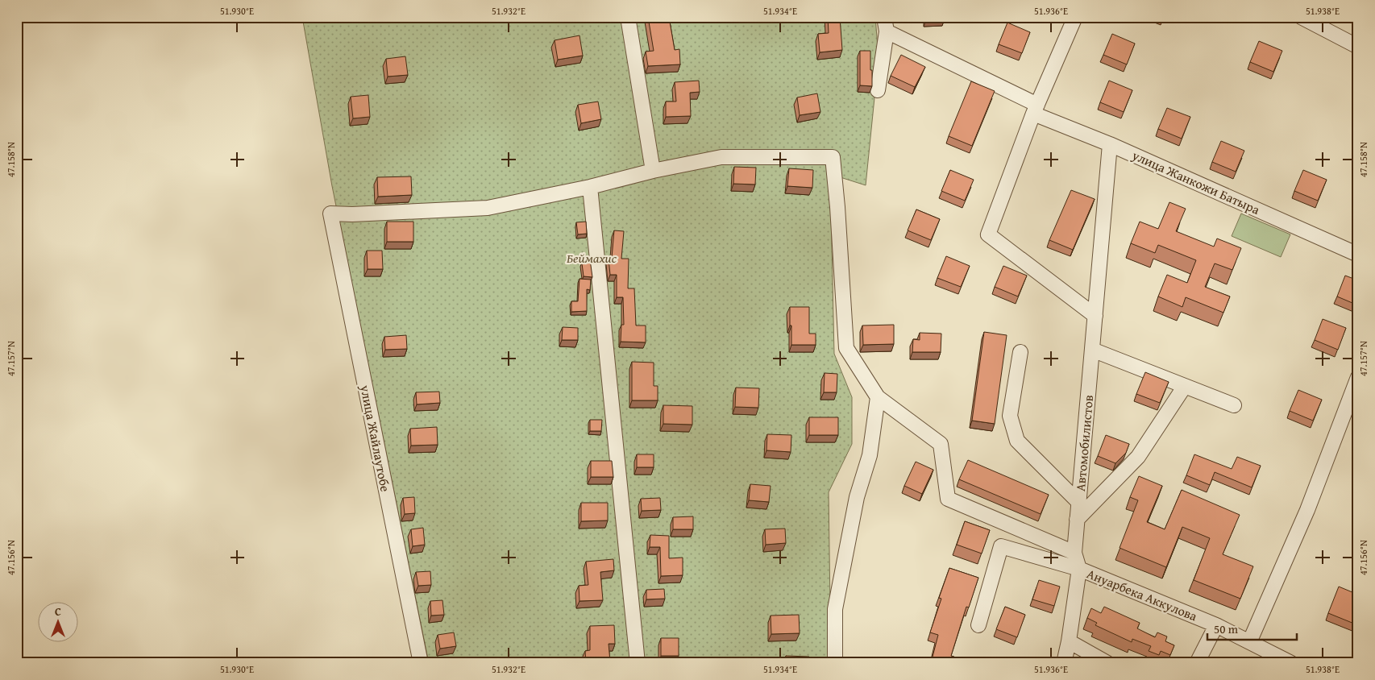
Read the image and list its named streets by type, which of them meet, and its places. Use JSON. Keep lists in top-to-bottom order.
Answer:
{
  "streets": {
    "street": [
      "улица Жанкожи Батыра",
      "улица Жайлаутобе",
      "Автомобилистов",
      "Ануарбека Аккулова"
    ]
  },
  "crossings": [
    ["улица Жанкожи Батыра", "Автомобилистов"],
    ["Автомобилистов", "Ануарбека Аккулова"]
  ],
  "parks": ["Беймахис"],
  "scale_bar": "50 m",
  "north": "top",
  "coordinates": [
    "51.930°E",
    "51.932°E",
    "51.934°E",
    "51.936°E",
    "51.938°E",
    "47.158°N",
    "47.157°N",
    "47.156°N"
  ]
}
